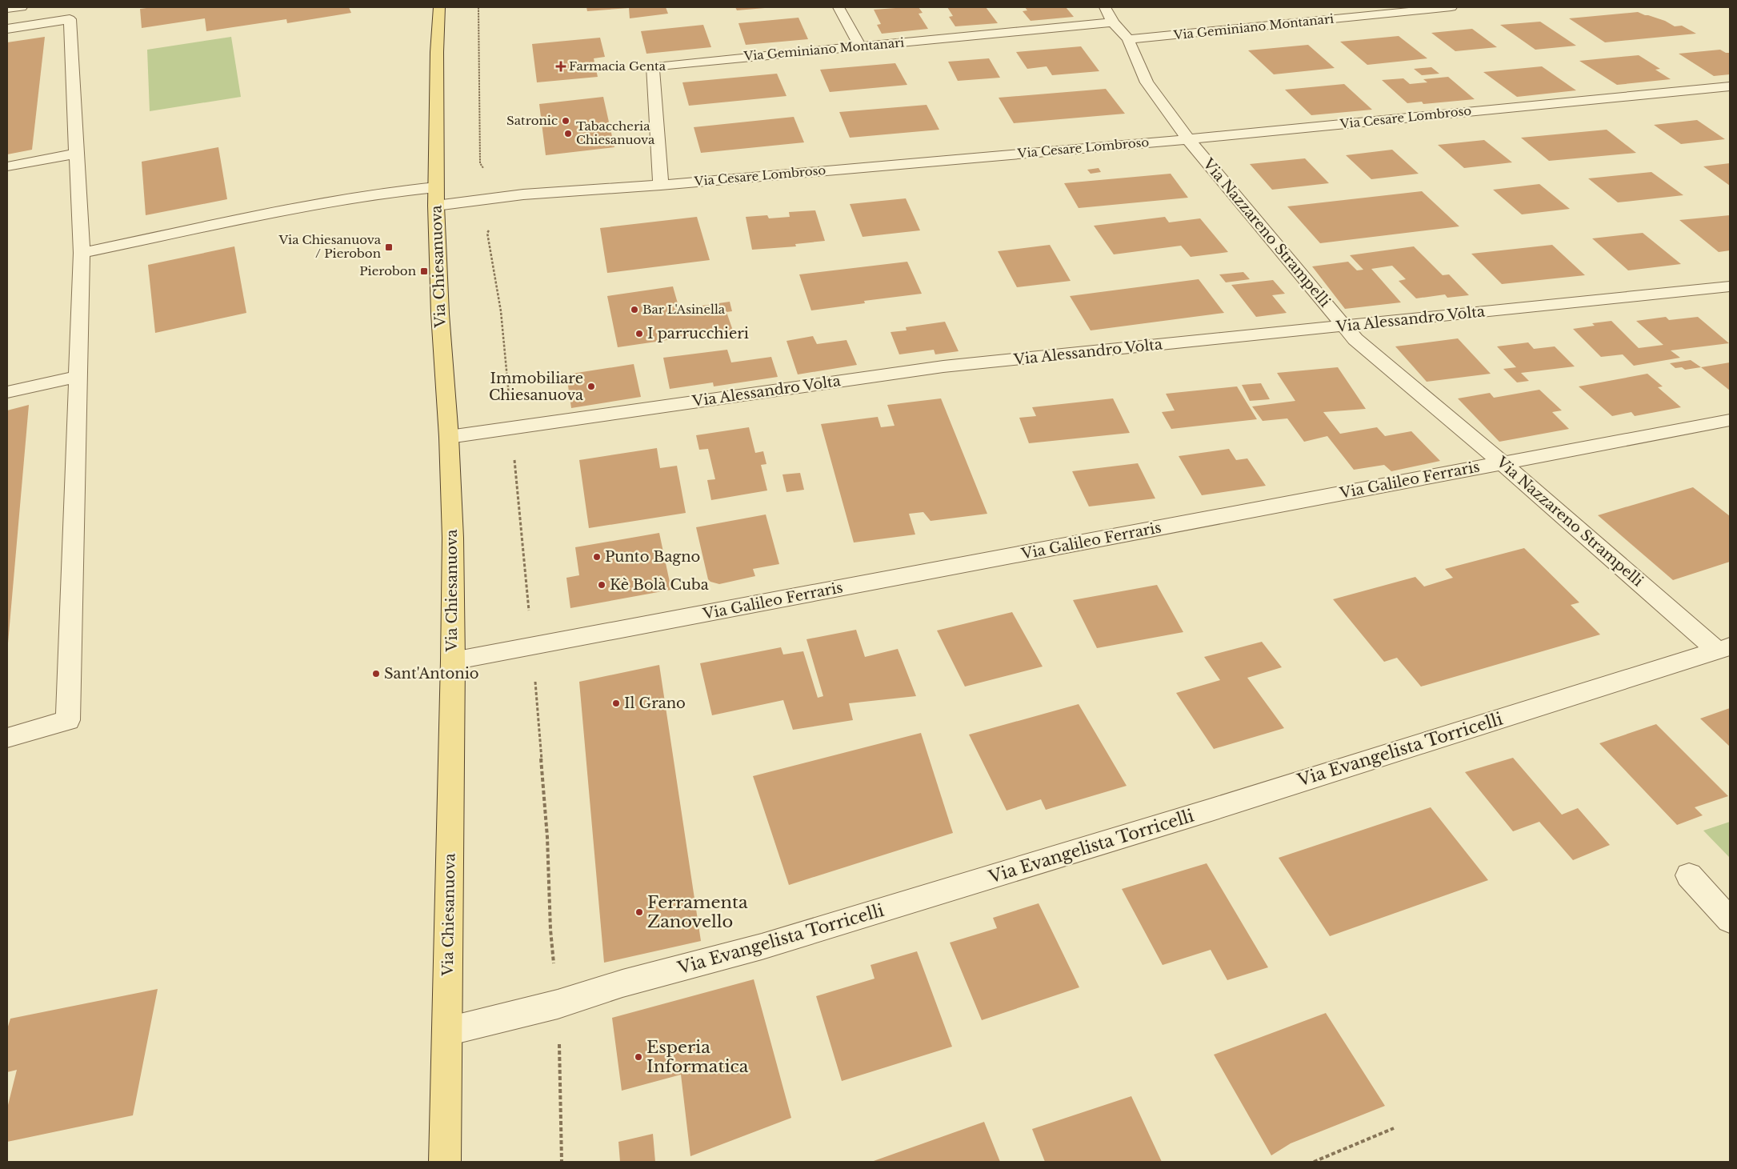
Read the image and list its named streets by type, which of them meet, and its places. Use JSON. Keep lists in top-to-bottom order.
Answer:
{
  "streets": {
    "main road": ["Via Chiesanuova"],
    "street": [
      "Via Geminiano Montanari",
      "Via Cesare Lombroso",
      "Via Nazzareno Strampelli",
      "Via Alessandro Volta",
      "Via Galileo Ferraris",
      "Via Evangelista Torricelli"
    ]
  },
  "crossings": [
    ["Via Geminiano Montanari", "Via Cesare Lombroso"],
    ["Via Geminiano Montanari", "Via Nazzareno Strampelli"],
    ["Via Cesare Lombroso", "Via Nazzareno Strampelli"],
    ["Via Cesare Lombroso", "Via Chiesanuova"],
    ["Via Nazzareno Strampelli", "Via Alessandro Volta"],
    ["Via Nazzareno Strampelli", "Via Galileo Ferraris"],
    ["Via Nazzareno Strampelli", "Via Evangelista Torricelli"],
    ["Via Chiesanuova", "Via Alessandro Volta"],
    ["Via Chiesanuova", "Via Galileo Ferraris"],
    ["Via Chiesanuova", "Via Evangelista Torricelli"]
  ],
  "places": {
    "health": ["Farmacia Genta"],
    "other": [
      "Satronic",
      "Tabaccheria Chiesanuova",
      "Bar L'Asinella",
      "I parrucchieri",
      "Immobiliare Chiesanuova",
      "Punto Bagno",
      "Kè Bolà Cuba",
      "Sant'Antonio",
      "Il Grano",
      "Ferramenta Zanovello",
      "Esperia Informatica"
    ],
    "transit": ["Via Chiesanuova / Pierobon", "Pierobon"]
  }
}
